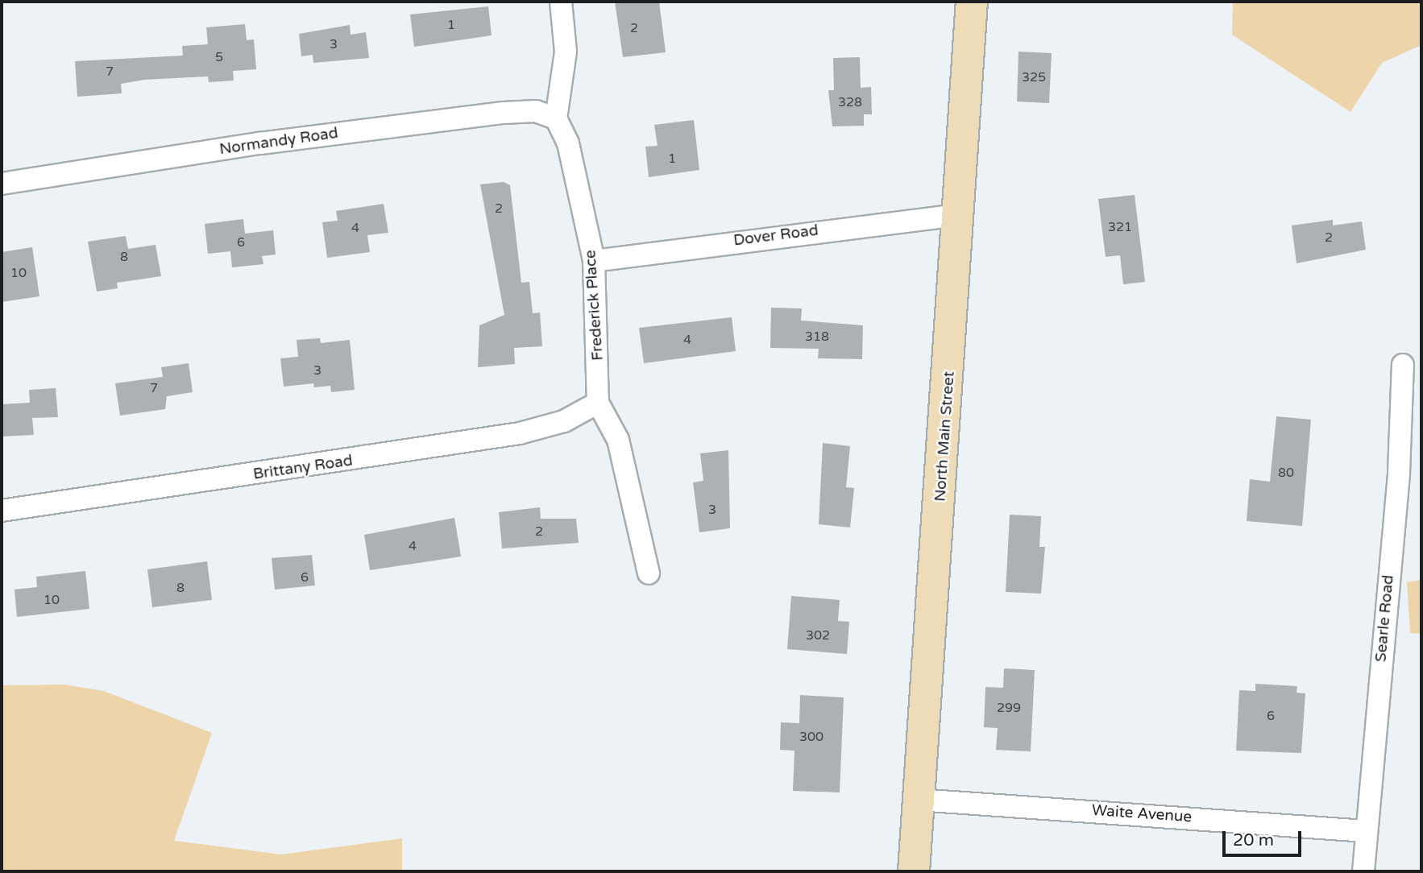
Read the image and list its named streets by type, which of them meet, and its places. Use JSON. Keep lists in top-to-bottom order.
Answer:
{
  "streets": {
    "street": [
      "Normandy Road",
      "Dover Road",
      "Frederick Place",
      "North Main Street",
      "Brittany Road",
      "Searle Road",
      "Waite Avenue"
    ]
  },
  "crossings": [
    ["Normandy Road", "Frederick Place"],
    ["Dover Road", "Frederick Place"],
    ["Dover Road", "North Main Street"],
    ["Frederick Place", "Brittany Road"],
    ["North Main Street", "Waite Avenue"],
    ["Searle Road", "Waite Avenue"]
  ],
  "house_numbers": [
    "1",
    "2",
    "3",
    "5",
    "7",
    "325",
    "328",
    "1",
    "2",
    "321",
    "4",
    "2",
    "6",
    "8",
    "10",
    "318",
    "4",
    "3",
    "7",
    "80",
    "3",
    "2",
    "4",
    "6",
    "8",
    "10",
    "302",
    "299",
    "6",
    "300"
  ],
  "scale_bar": "20 m"
}
